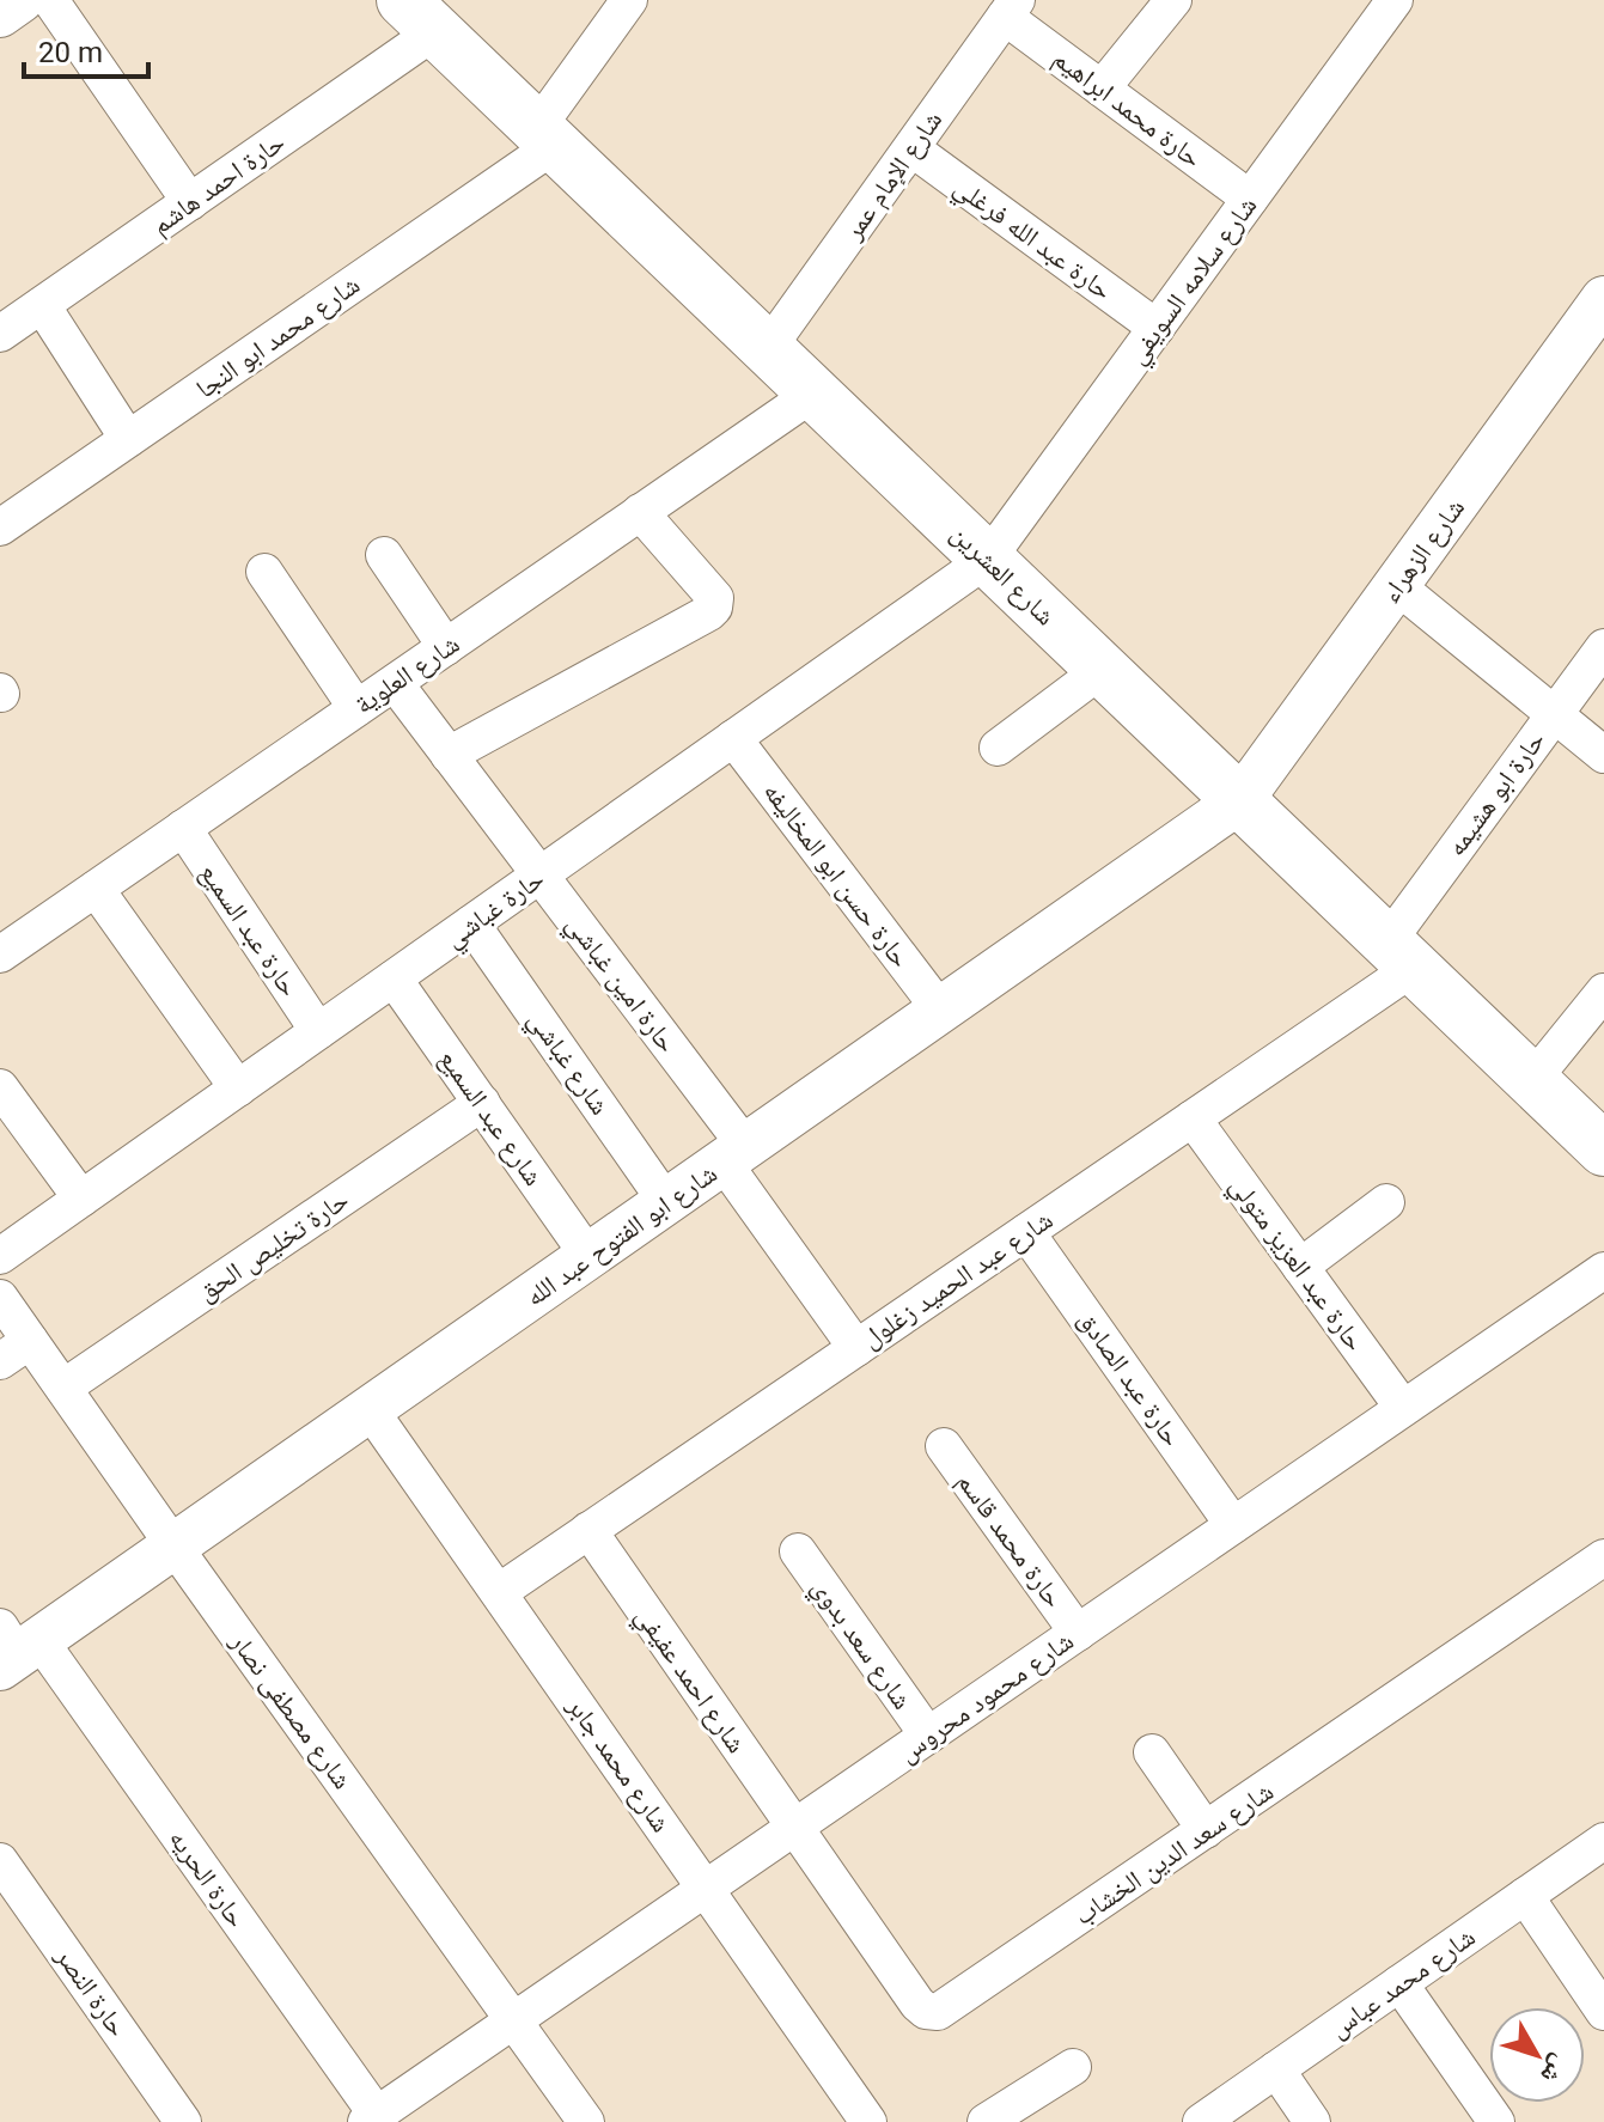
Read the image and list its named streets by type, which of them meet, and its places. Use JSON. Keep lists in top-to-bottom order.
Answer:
{
  "streets": {
    "main road": ["شارع العشرين"],
    "street": [
      "حارة محمد ابراهيم",
      "شارع الإمام عمر",
      "حارة احمد هاشم",
      "حارة عبد الله فرغلي",
      "شارع سلامه السويفي",
      "شارع محمد ابو النجا",
      "شارع الزهراء",
      "شارع العلوية",
      "حارة ابو هشيمه",
      "حارة حسن ابو المخاليفه",
      "حارة غباشي",
      "حارة عبد السميع",
      "حارة امين غباشي",
      "شارع غباشي",
      "شارع عبد السميع",
      "شارع ابو الفتوح عبد الله",
      "حارة تخليص الحق",
      "حارة عبد العزيز متولي",
      "شارع عبد الحميد زغلول",
      "حارة عبد الصادق",
      "حارة محمد قاسم",
      "شارع سعد بدوي",
      "شارع احمد عفيفي",
      "شارع محمود محروس",
      "شارع مصطفى نصار",
      "شارع محمد جابر",
      "شارع سعد الدين الخشاب",
      "حارة الحريه",
      "شارع محمد عباس",
      "حارة النصر"
    ]
  },
  "crossings": [
    ["حارة محمد ابراهيم", "شارع الإمام عمر"],
    ["حارة محمد ابراهيم", "شارع سلامه السويفي"],
    ["شارع الإمام عمر", "حارة عبد الله فرغلي"],
    ["شارع الإمام عمر", "شارع العشرين"],
    ["حارة احمد هاشم", "شارع العشرين"],
    ["حارة عبد الله فرغلي", "شارع سلامه السويفي"],
    ["شارع سلامه السويفي", "شارع العشرين"],
    ["شارع سلامه السويفي", "حارة غباشي"],
    ["شارع محمد ابو النجا", "شارع العشرين"],
    ["شارع الزهراء", "شارع العشرين"],
    ["شارع الزهراء", "شارع ابو الفتوح عبد الله"],
    ["شارع العشرين", "شارع العلوية"],
    ["شارع العشرين", "حارة ابو هشيمه"],
    ["شارع العشرين", "حارة غباشي"],
    ["شارع العشرين", "شارع ابو الفتوح عبد الله"],
    ["شارع العشرين", "شارع عبد الحميد زغلول"],
    ["شارع العلوية", "حارة عبد السميع"],
    ["شارع العلوية", "حارة امين غباشي"],
    ["حارة ابو هشيمه", "شارع عبد الحميد زغلول"],
    ["حارة حسن ابو المخاليفه", "حارة غباشي"],
    ["حارة حسن ابو المخاليفه", "شارع ابو الفتوح عبد الله"],
    ["حارة غباشي", "حارة عبد السميع"],
    ["حارة غباشي", "حارة امين غباشي"],
    ["حارة غباشي", "شارع غباشي"],
    ["حارة غباشي", "شارع عبد السميع"],
    ["حارة امين غباشي", "شارع ابو الفتوح عبد الله"],
    ["حارة امين غباشي", "شارع عبد الحميد زغلول"],
    ["شارع غباشي", "شارع ابو الفتوح عبد الله"],
    ["شارع عبد السميع", "شارع ابو الفتوح عبد الله"],
    ["شارع عبد السميع", "حارة تخليص الحق"],
    ["شارع ابو الفتوح عبد الله", "شارع مصطفى نصار"],
    ["شارع ابو الفتوح عبد الله", "شارع محمد جابر"],
    ["شارع ابو الفتوح عبد الله", "حارة الحريه"],
    ["حارة تخليص الحق", "شارع مصطفى نصار"],
    ["حارة عبد العزيز متولي", "شارع عبد الحميد زغلول"],
    ["حارة عبد العزيز متولي", "شارع محمود محروس"],
    ["شارع عبد الحميد زغلول", "حارة عبد الصادق"],
    ["شارع عبد الحميد زغلول", "شارع احمد عفيفي"],
    ["شارع عبد الحميد زغلول", "شارع محمد جابر"],
    ["حارة عبد الصادق", "شارع محمود محروس"],
    ["حارة محمد قاسم", "شارع محمود محروس"],
    ["شارع سعد بدوي", "شارع محمود محروس"],
    ["شارع احمد عفيفي", "شارع محمود محروس"],
    ["شارع احمد عفيفي", "شارع سعد الدين الخشاب"],
    ["شارع محمود محروس", "شارع مصطفى نصار"],
    ["شارع محمود محروس", "شارع محمد جابر"],
    ["شارع محمود محروس", "شارع سعد الدين الخشاب"],
    ["شارع محمود محروس", "حارة الحريه"]
  ],
  "scale_bar": "20 m",
  "north": "bottom right"
}
